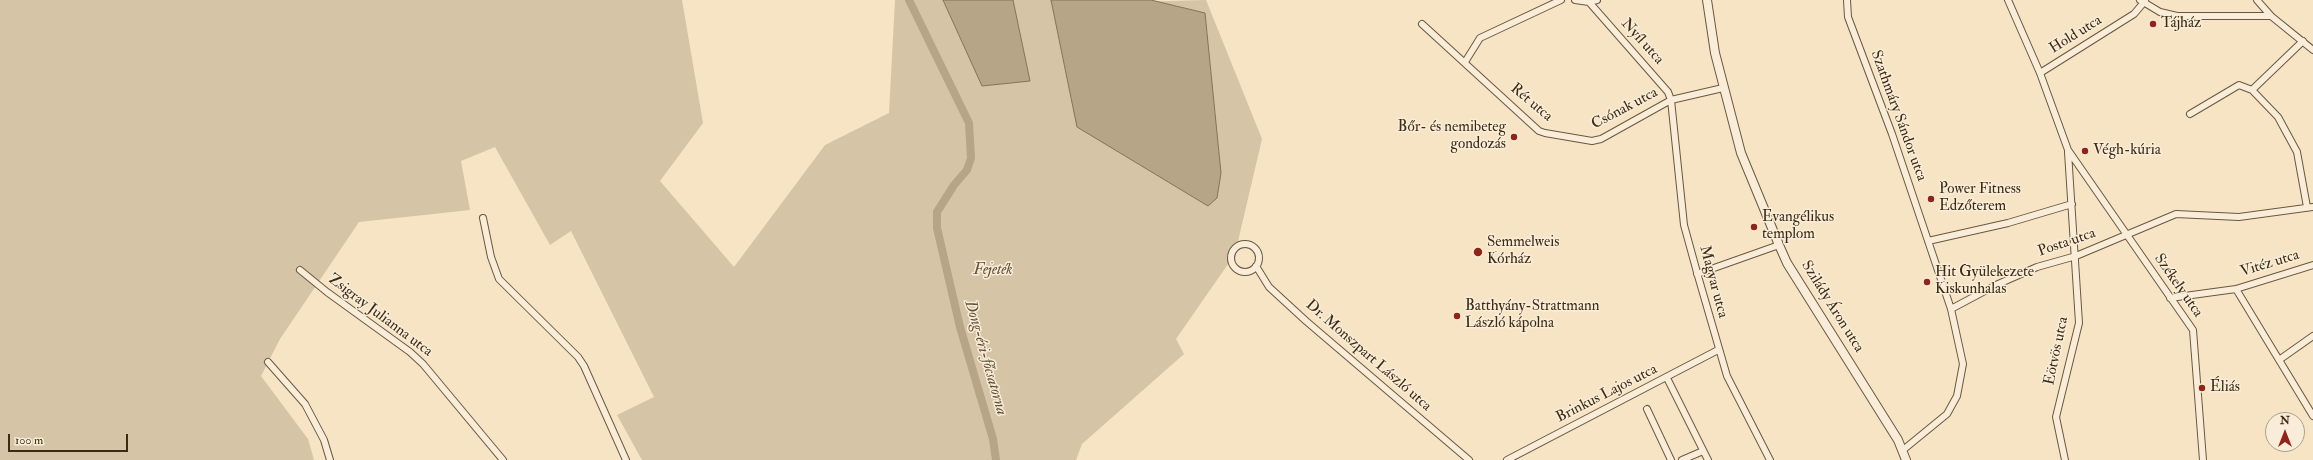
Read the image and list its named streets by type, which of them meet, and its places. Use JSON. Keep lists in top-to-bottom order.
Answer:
{
  "streets": {
    "street": [
      "Hold utca",
      "Nyíl utca",
      "Rét utca",
      "Csónak utca",
      "Szathmáry Sándor utca",
      "Posta utca",
      "Vitéz utca",
      "Magyar utca",
      "Székely utca",
      "Szilády Áron utca",
      "Zsigray Julianna utca",
      "Eötvös utca",
      "Dr. Monszpart László utca",
      "Brinkus Lajos utca"
    ]
  },
  "crossings": [
    ["Nyíl utca", "Csónak utca"],
    ["Nyíl utca", "Magyar utca"],
    ["Rét utca", "Csónak utca"],
    ["Csónak utca", "Magyar utca"],
    ["Csónak utca", "Szilády Áron utca"],
    ["Szathmáry Sándor utca", "Posta utca"],
    ["Posta utca", "Székely utca"],
    ["Posta utca", "Eötvös utca"],
    ["Vitéz utca", "Székely utca"],
    ["Magyar utca", "Brinkus Lajos utca"],
    ["Székely utca", "Eötvös utca"]
  ],
  "water": ["Dong-éri-főcsatorna"],
  "parks": ["Fejeték"],
  "places": [
    "Tájház",
    "Bőr- és nemibeteg gondozás",
    "Végh-kúria",
    "Power Fitness Edzőterem",
    "Evangélikus templom",
    "Semmelweis Kórház",
    "Hit Gyülekezete Kiskunhalas",
    "Batthyány-Strattmann László kápolna",
    "Éliás"
  ],
  "scale_bar": "100 m",
  "north": "top"
}
